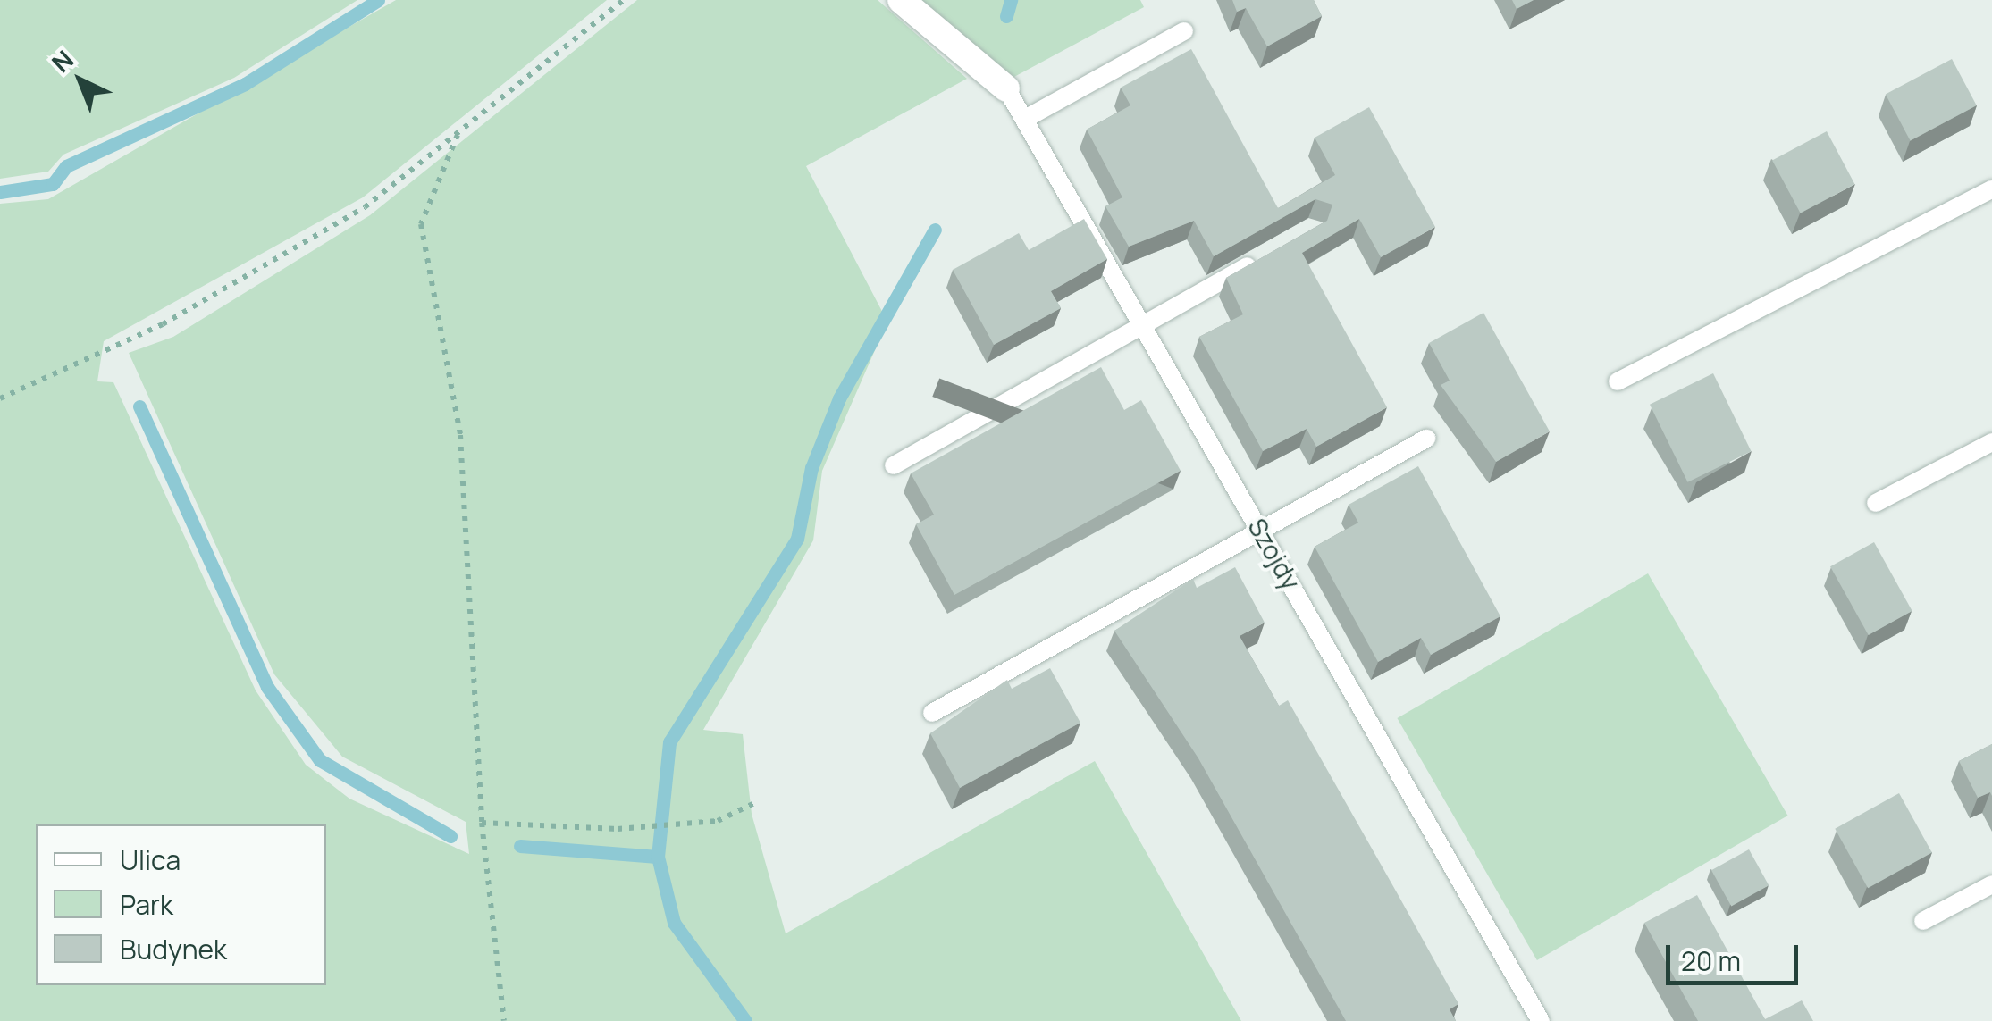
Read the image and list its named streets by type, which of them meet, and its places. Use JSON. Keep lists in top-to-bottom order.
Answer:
{
  "streets": {
    "lane": ["Szojdy"]
  },
  "legend": ["Ulica", "Park", "Budynek"],
  "scale_bar": "20 m",
  "north": "top left"
}
